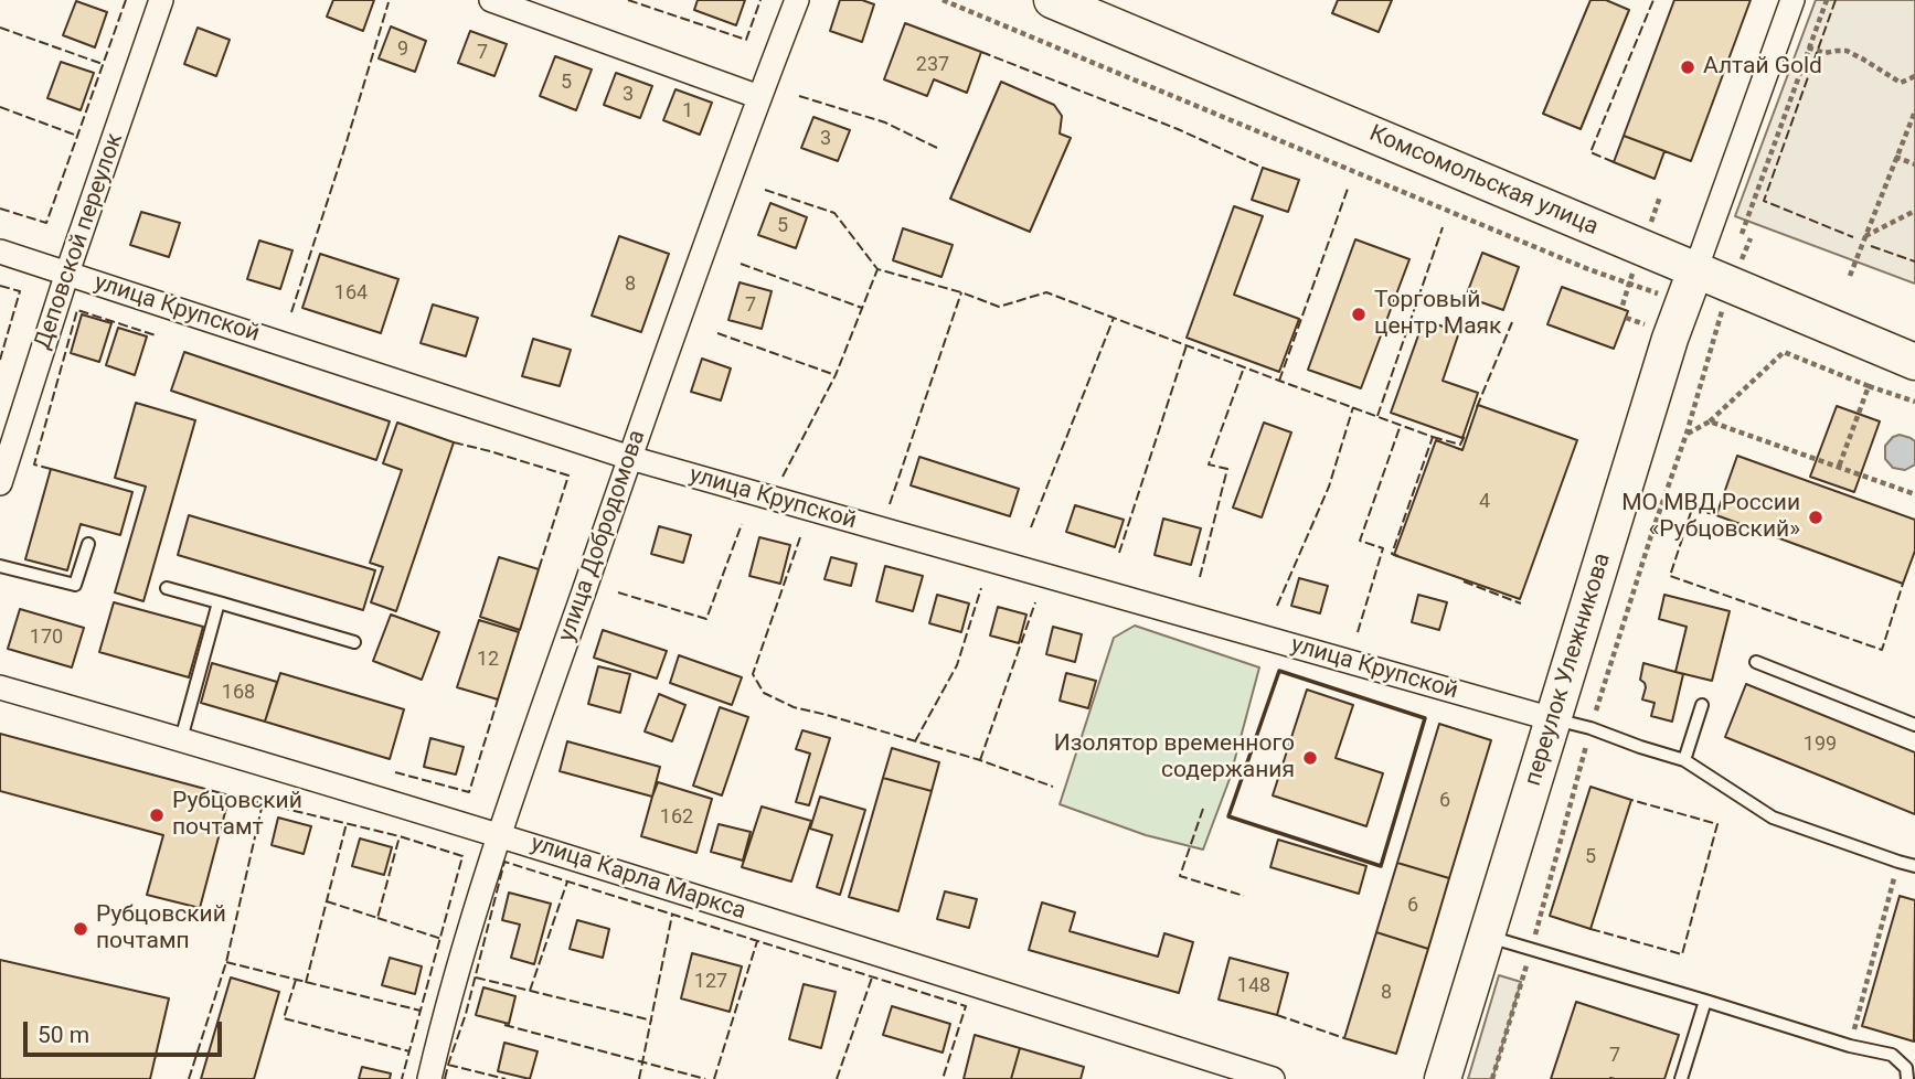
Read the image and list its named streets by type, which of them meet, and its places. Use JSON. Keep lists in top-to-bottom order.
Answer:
{
  "streets": {
    "main road": ["Комсомольская улица", "переулок Улежникова"],
    "street": [
      "Деповской переулок",
      "улица Крупской",
      "улица Добродомова",
      "улица Карла Маркса"
    ]
  },
  "crossings": [
    ["Комсомольская улица", "переулок Улежникова"],
    ["Деповской переулок", "улица Крупской"],
    ["улица Крупской", "улица Добродомова"],
    ["улица Крупской", "переулок Улежникова"],
    ["улица Добродомова", "улица Карла Маркса"]
  ],
  "places": [
    "Алтай Gold",
    "Торговый центр Маяк",
    "МО МВД России «Рубцовский»",
    "Изолятор временного содержания",
    "Рубцовский почтамт",
    "Рубцовский почтамп"
  ],
  "house_numbers": [
    "9",
    "7",
    "237",
    "5",
    "3",
    "1",
    "3",
    "5",
    "8",
    "164",
    "7",
    "4",
    "170",
    "12",
    "168",
    "199",
    "6",
    "162",
    "5",
    "6",
    "127",
    "148",
    "8",
    "7"
  ],
  "scale_bar": "50 m"
}
